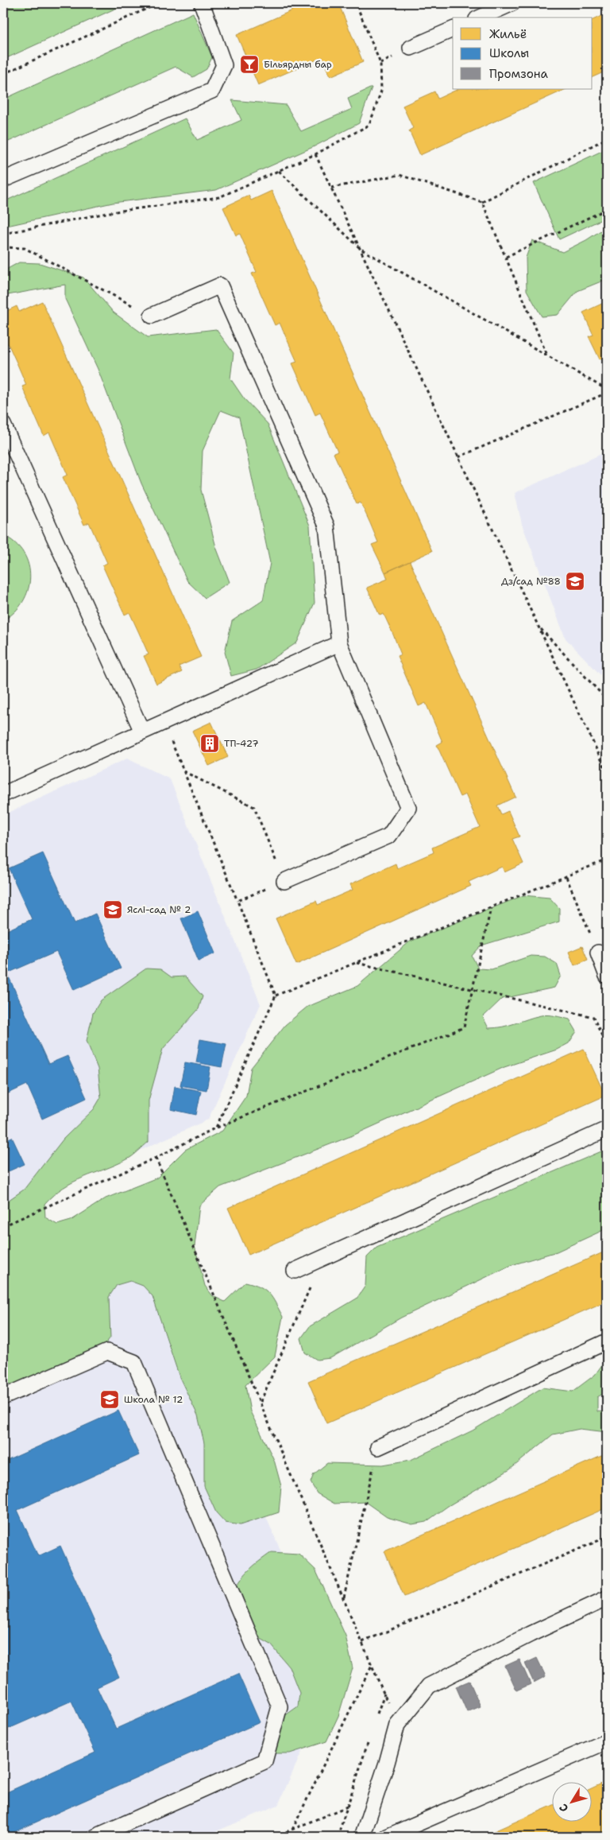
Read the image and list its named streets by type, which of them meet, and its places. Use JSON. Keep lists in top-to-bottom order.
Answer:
{
  "places": {
    "bar": ["Більярдны бар"],
    "school or university": ["Дз/сад №88", "Яслі-сад № 2", "Школа № 12"],
    "building": ["ТП-427"]
  },
  "legend": ["Жильё", "Школы", "Промзона"],
  "north": "bottom left"
}
